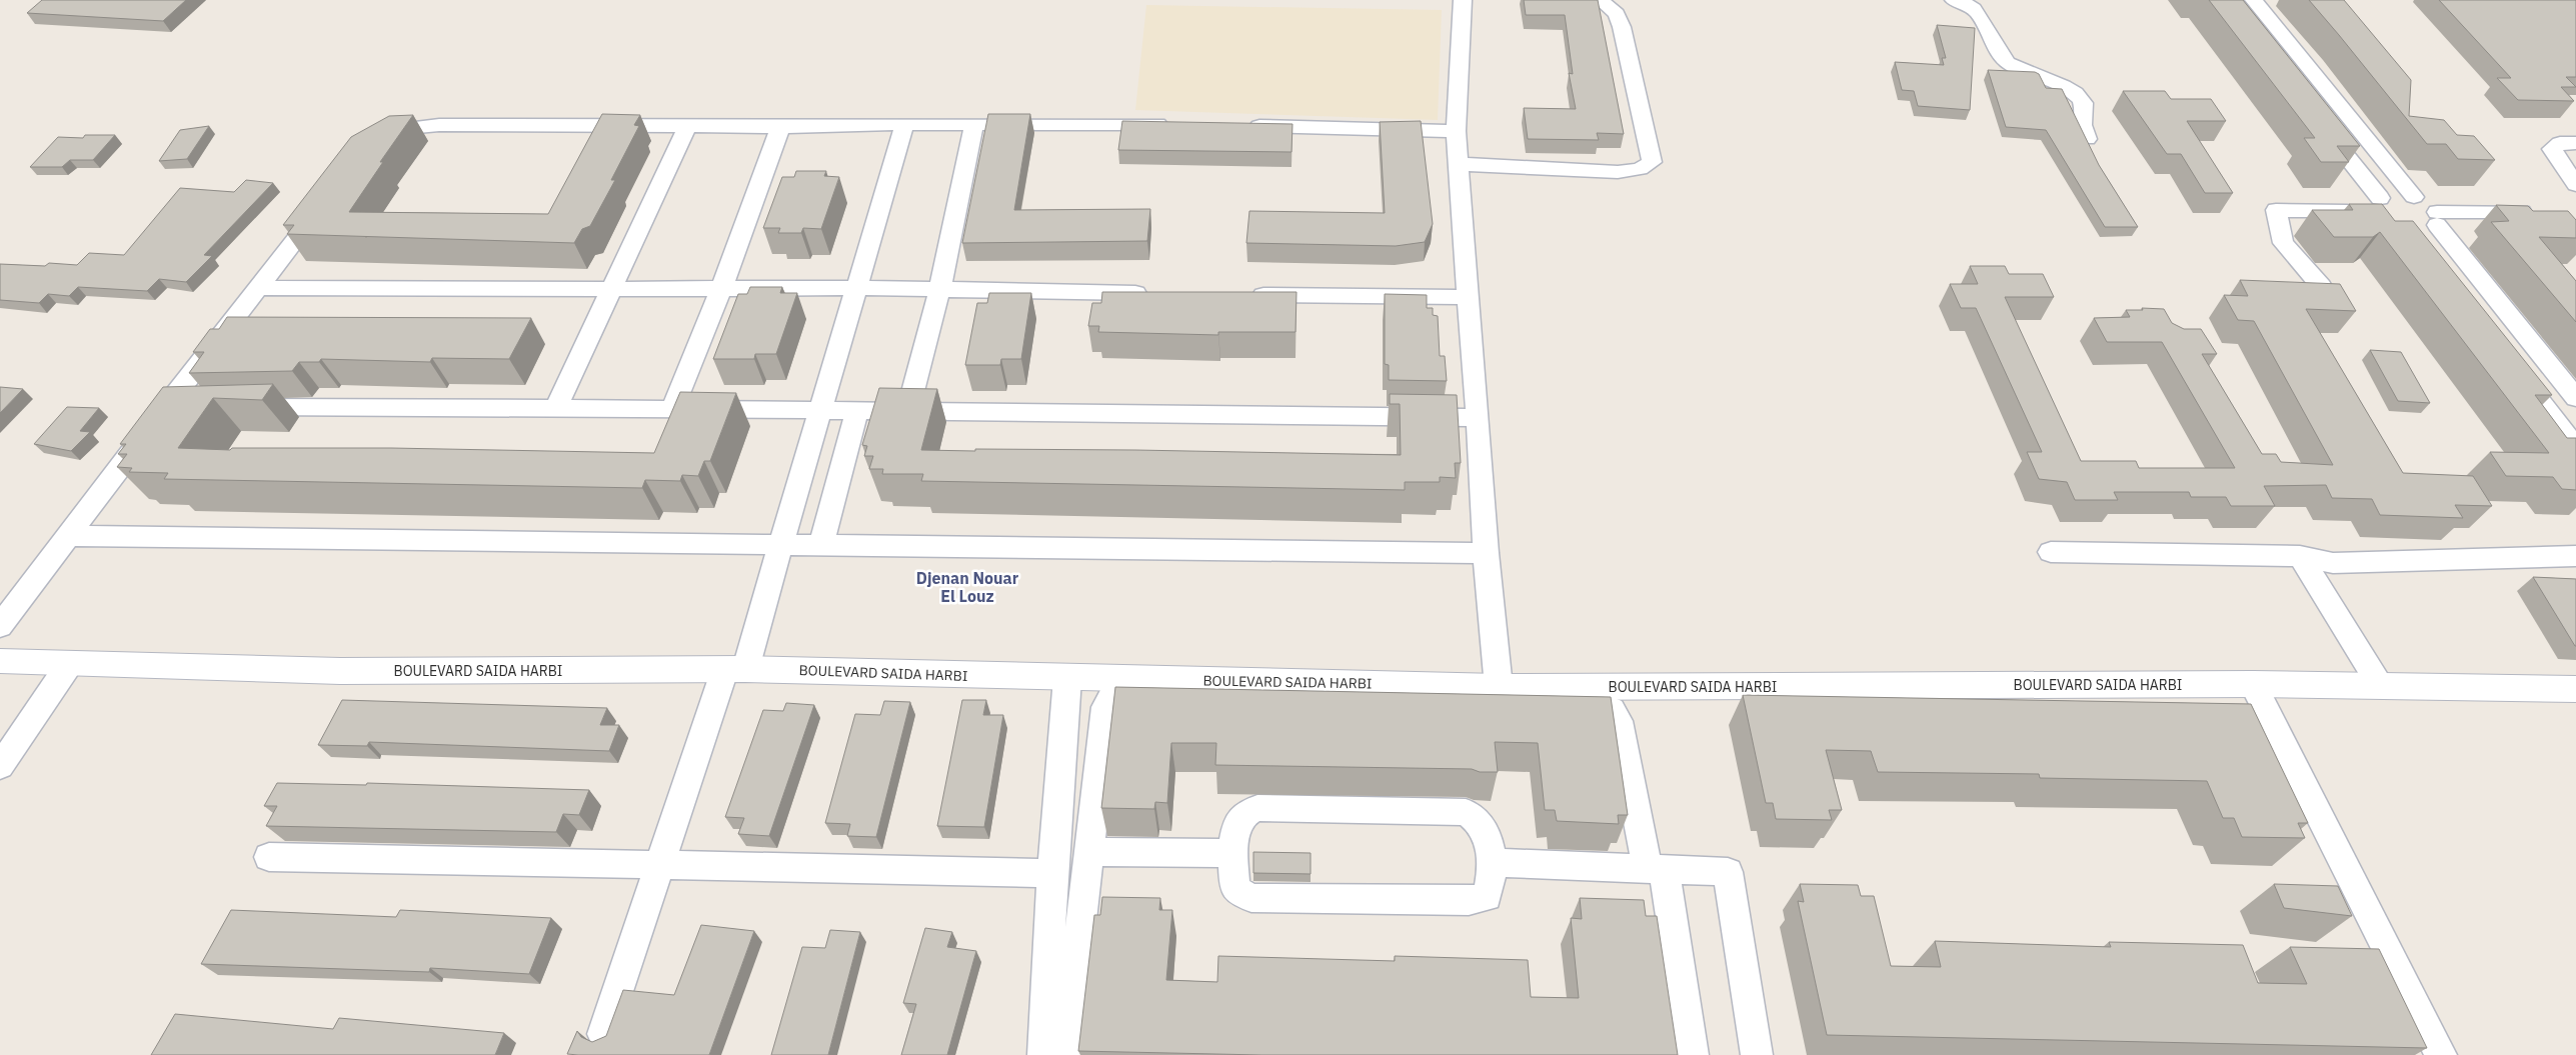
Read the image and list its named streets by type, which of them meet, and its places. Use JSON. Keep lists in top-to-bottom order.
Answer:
{
  "streets": {
    "street": ["BOULEVARD SAIDA HARBI"]
  },
  "districts": ["Djenan Nouar El Louz"]
}
